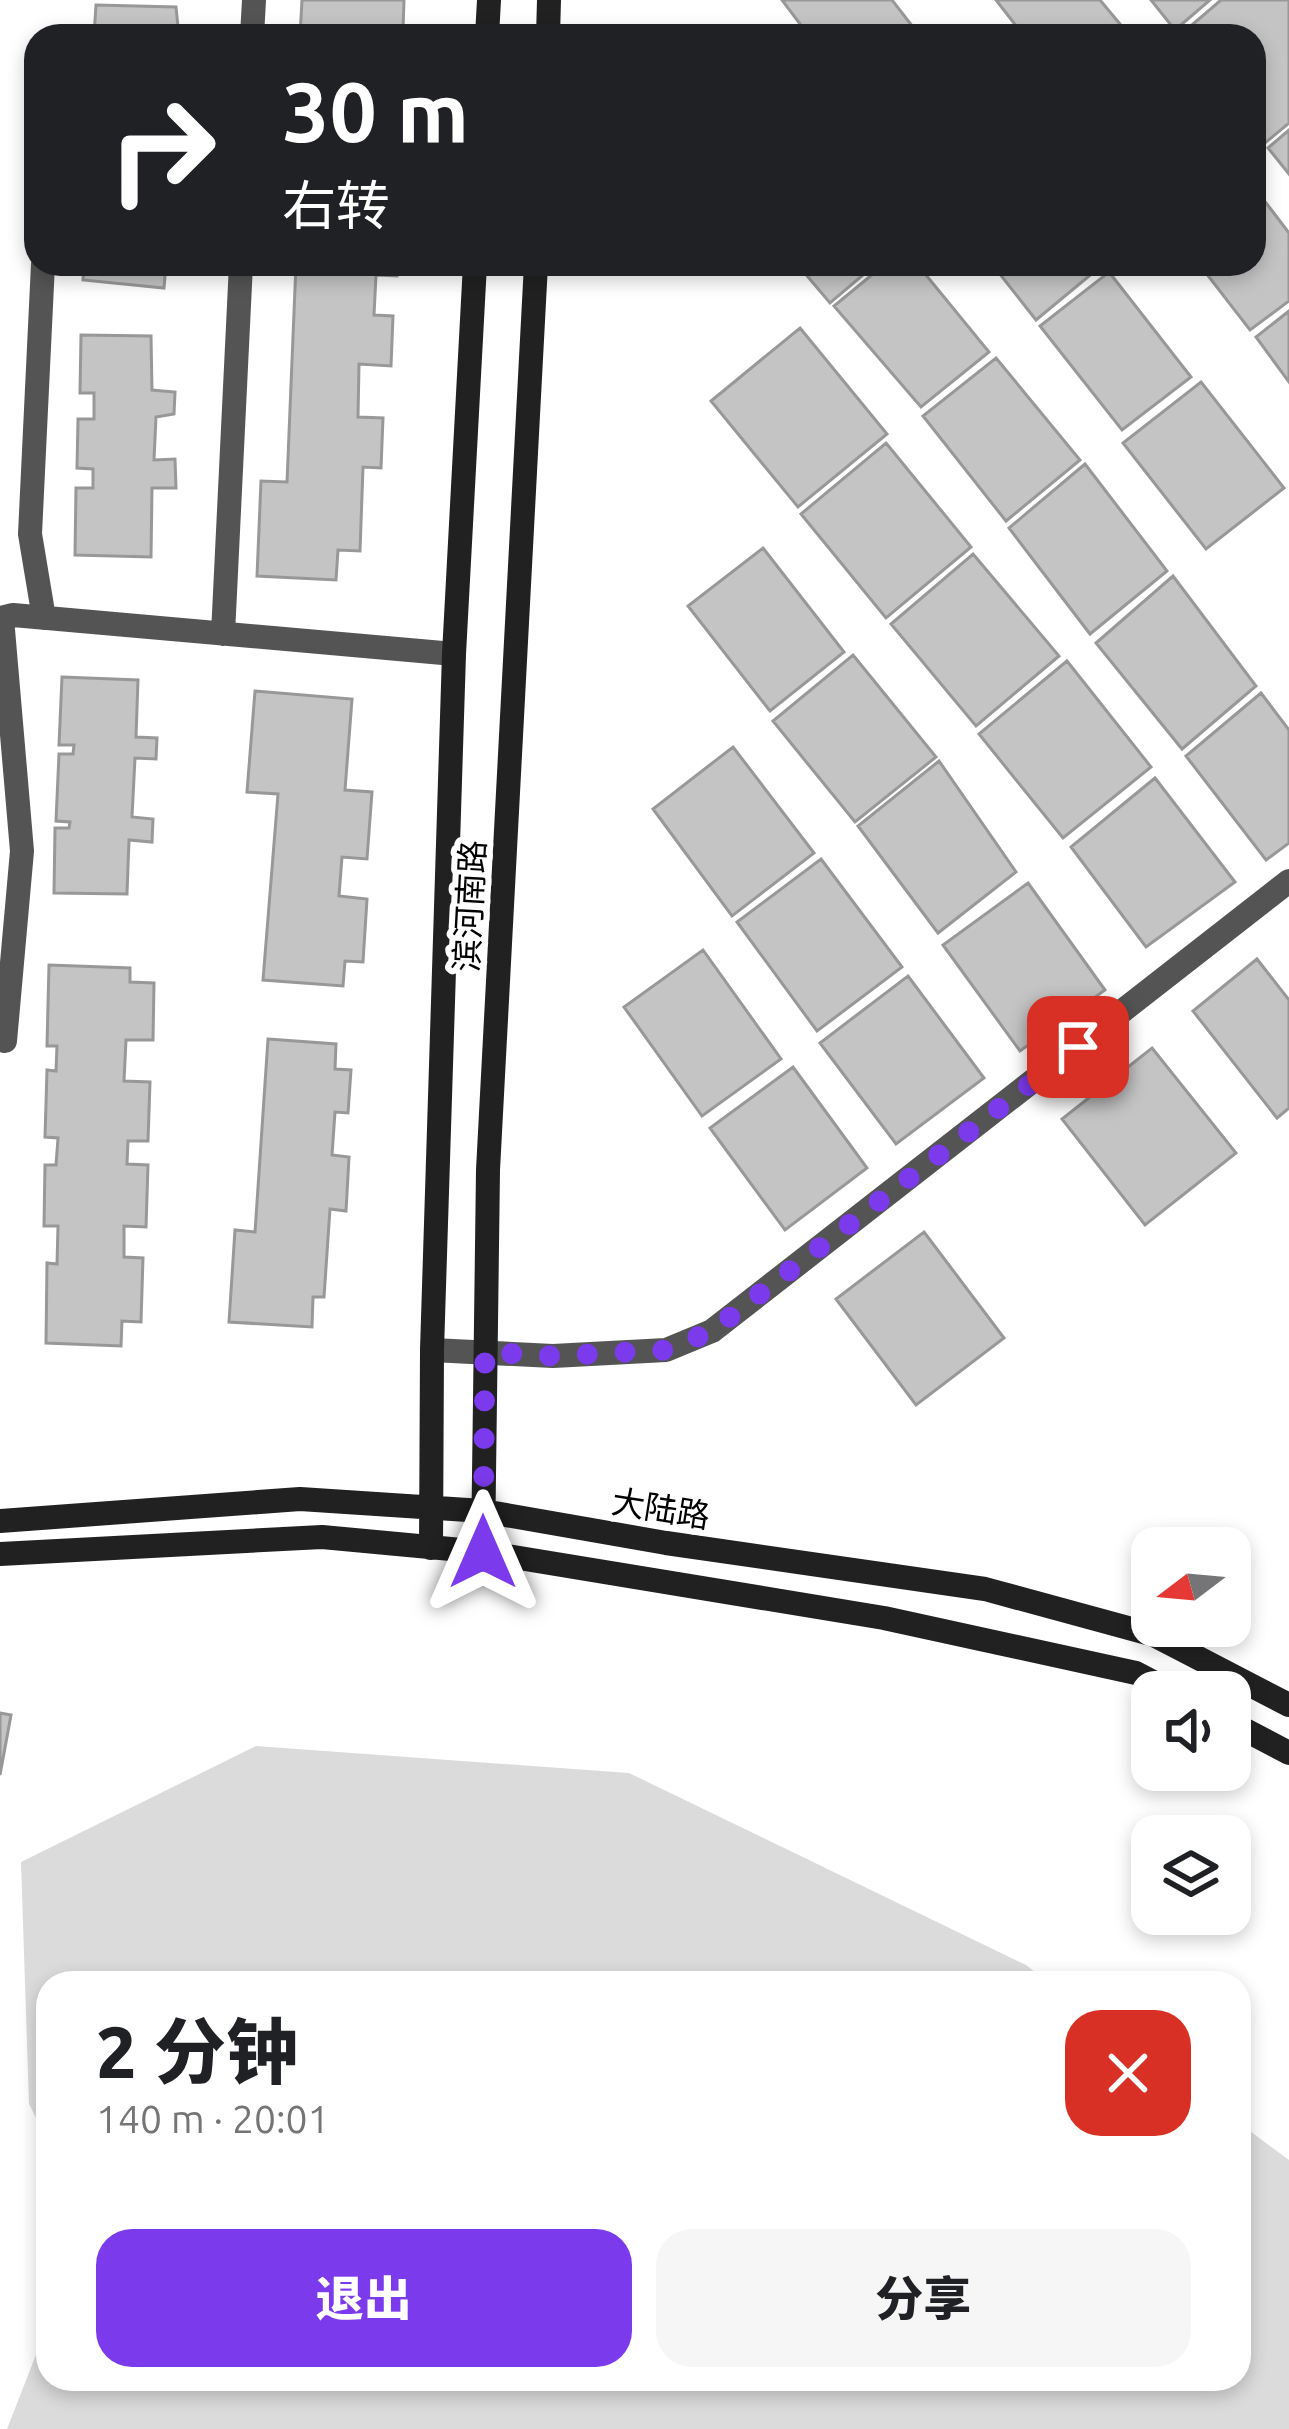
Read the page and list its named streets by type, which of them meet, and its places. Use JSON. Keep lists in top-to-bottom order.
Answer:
{
  "streets": {
    "street": ["滨河南路", "大陆路"]
  },
  "crossings": [
    ["滨河南路", "大陆路"]
  ],
  "north": "left",
  "page": {
    "turn": ["30 m", "右转"],
    "heading": ["2 分钟", "140 m · 20:01"],
    "buttons": ["退出", "分享"]
  }
}
